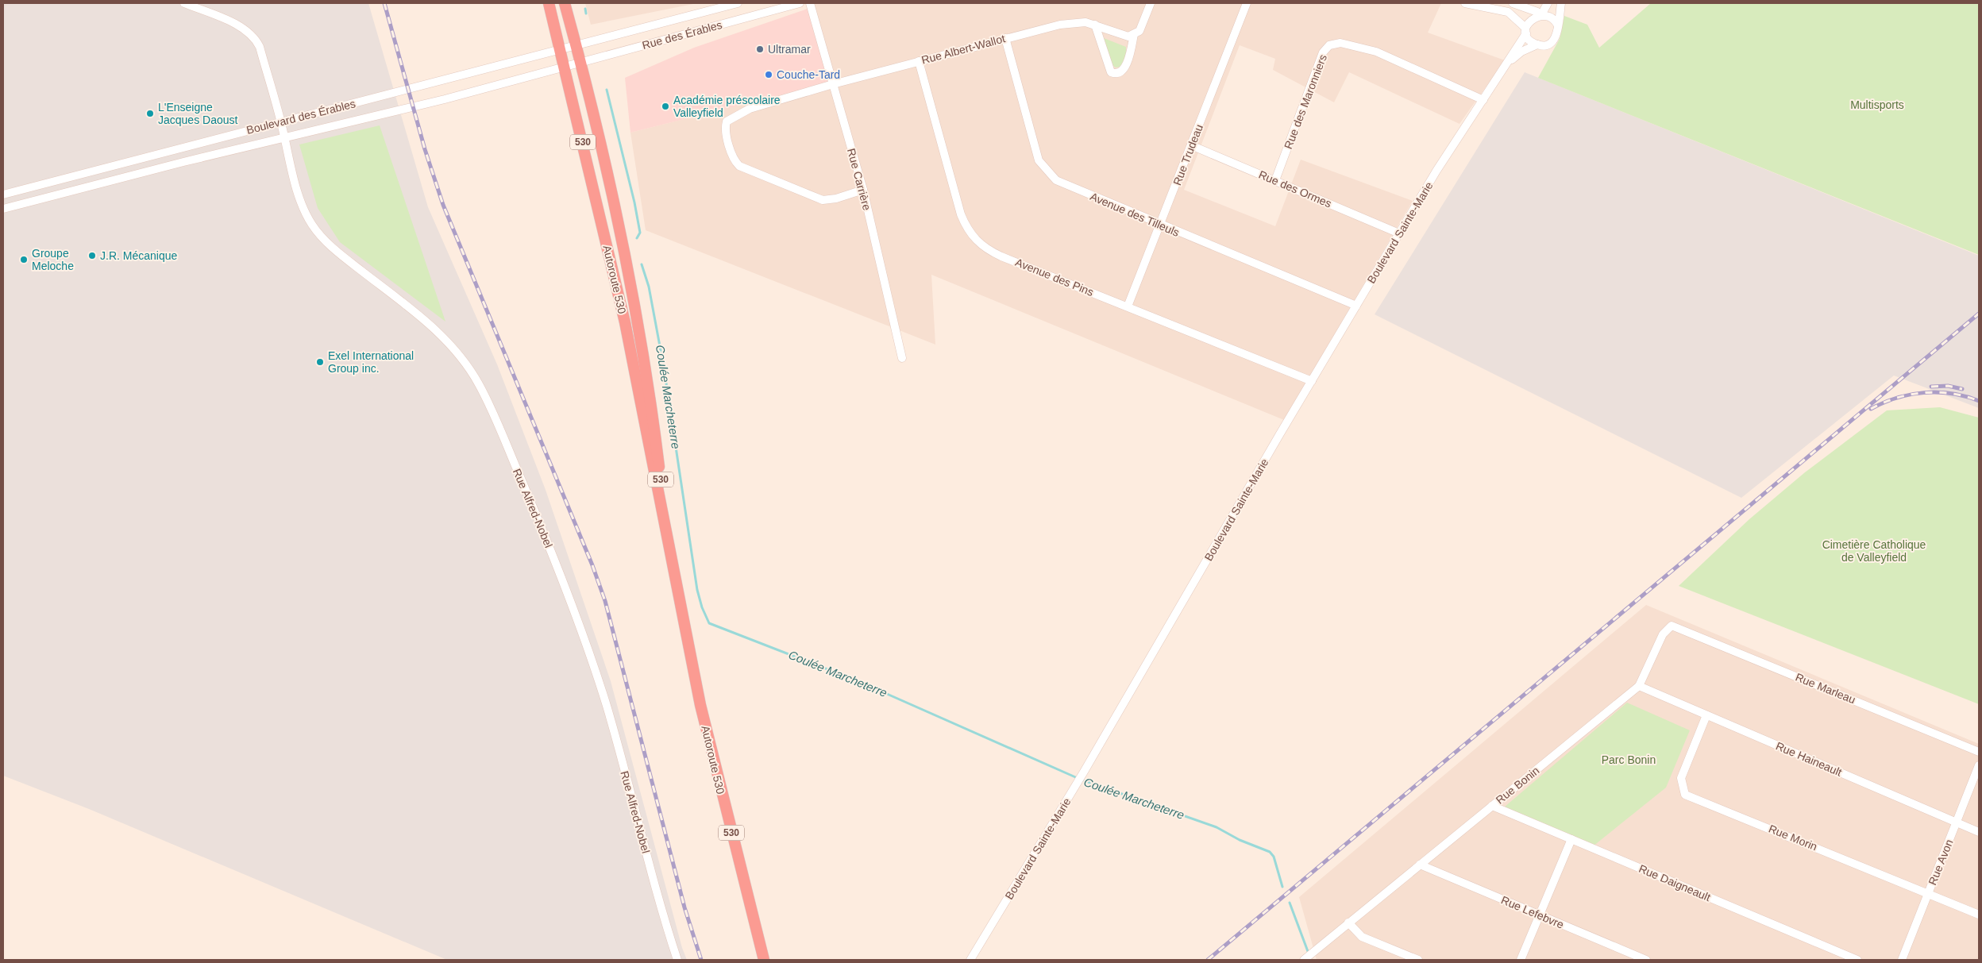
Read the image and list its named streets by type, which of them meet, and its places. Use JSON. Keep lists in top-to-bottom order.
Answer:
{
  "streets": {
    "highway": ["530", "Autoroute 530"],
    "street": [
      "Rue des Érables",
      "Rue Albert-Wallot",
      "Rue des Maronniers",
      "Boulevard des Érables",
      "Rue Trudeau",
      "Rue Carrière",
      "Rue des Ormes",
      "Avenue des Tilleuls",
      "Boulevard Sainte-Marie",
      "Avenue des Pins",
      "Rue Alfred-Nobel",
      "Rue Marleau",
      "Rue Haineault",
      "Rue Bonin",
      "Rue Morin",
      "Rue Avon",
      "Rue Daigneault",
      "Rue Lefebvre"
    ]
  },
  "crossings": [
    ["Rue des Érables", "Boulevard des Érables"],
    ["Rue des Érables", "Autoroute 530"],
    ["Rue Albert-Wallot", "Rue Carrière"],
    ["Rue Albert-Wallot", "Avenue des Tilleuls"],
    ["Rue Albert-Wallot", "Avenue des Pins"],
    ["Rue des Maronniers", "Rue des Ormes"],
    ["Rue des Maronniers", "Boulevard Sainte-Marie"],
    ["Boulevard des Érables", "Autoroute 530"],
    ["Boulevard des Érables", "Rue Alfred-Nobel"],
    ["Rue Trudeau", "Rue des Ormes"],
    ["Rue Trudeau", "Avenue des Tilleuls"],
    ["Rue Trudeau", "Avenue des Pins"],
    ["Rue des Ormes", "Boulevard Sainte-Marie"],
    ["Avenue des Tilleuls", "Boulevard Sainte-Marie"],
    ["Boulevard Sainte-Marie", "Avenue des Pins"],
    ["Rue Marleau", "Rue Bonin"],
    ["Rue Haineault", "Rue Bonin"],
    ["Rue Haineault", "Rue Morin"],
    ["Rue Haineault", "Rue Avon"],
    ["Rue Bonin", "Rue Daigneault"],
    ["Rue Bonin", "Rue Lefebvre"],
    ["Rue Morin", "Rue Avon"]
  ],
  "water": ["Coulée Marcheterre"],
  "parks": ["Multisports", "Cimetière Catholique de Valleyfield", "Parc Bonin"],
  "places": [
    "Ultramar",
    "Couche-Tard",
    "Académie préscolaire Valleyfield",
    "L'Enseigne Jacques Daoust",
    "J.R. Mécanique",
    "Groupe Meloche",
    "Exel International Group inc."
  ]
}
